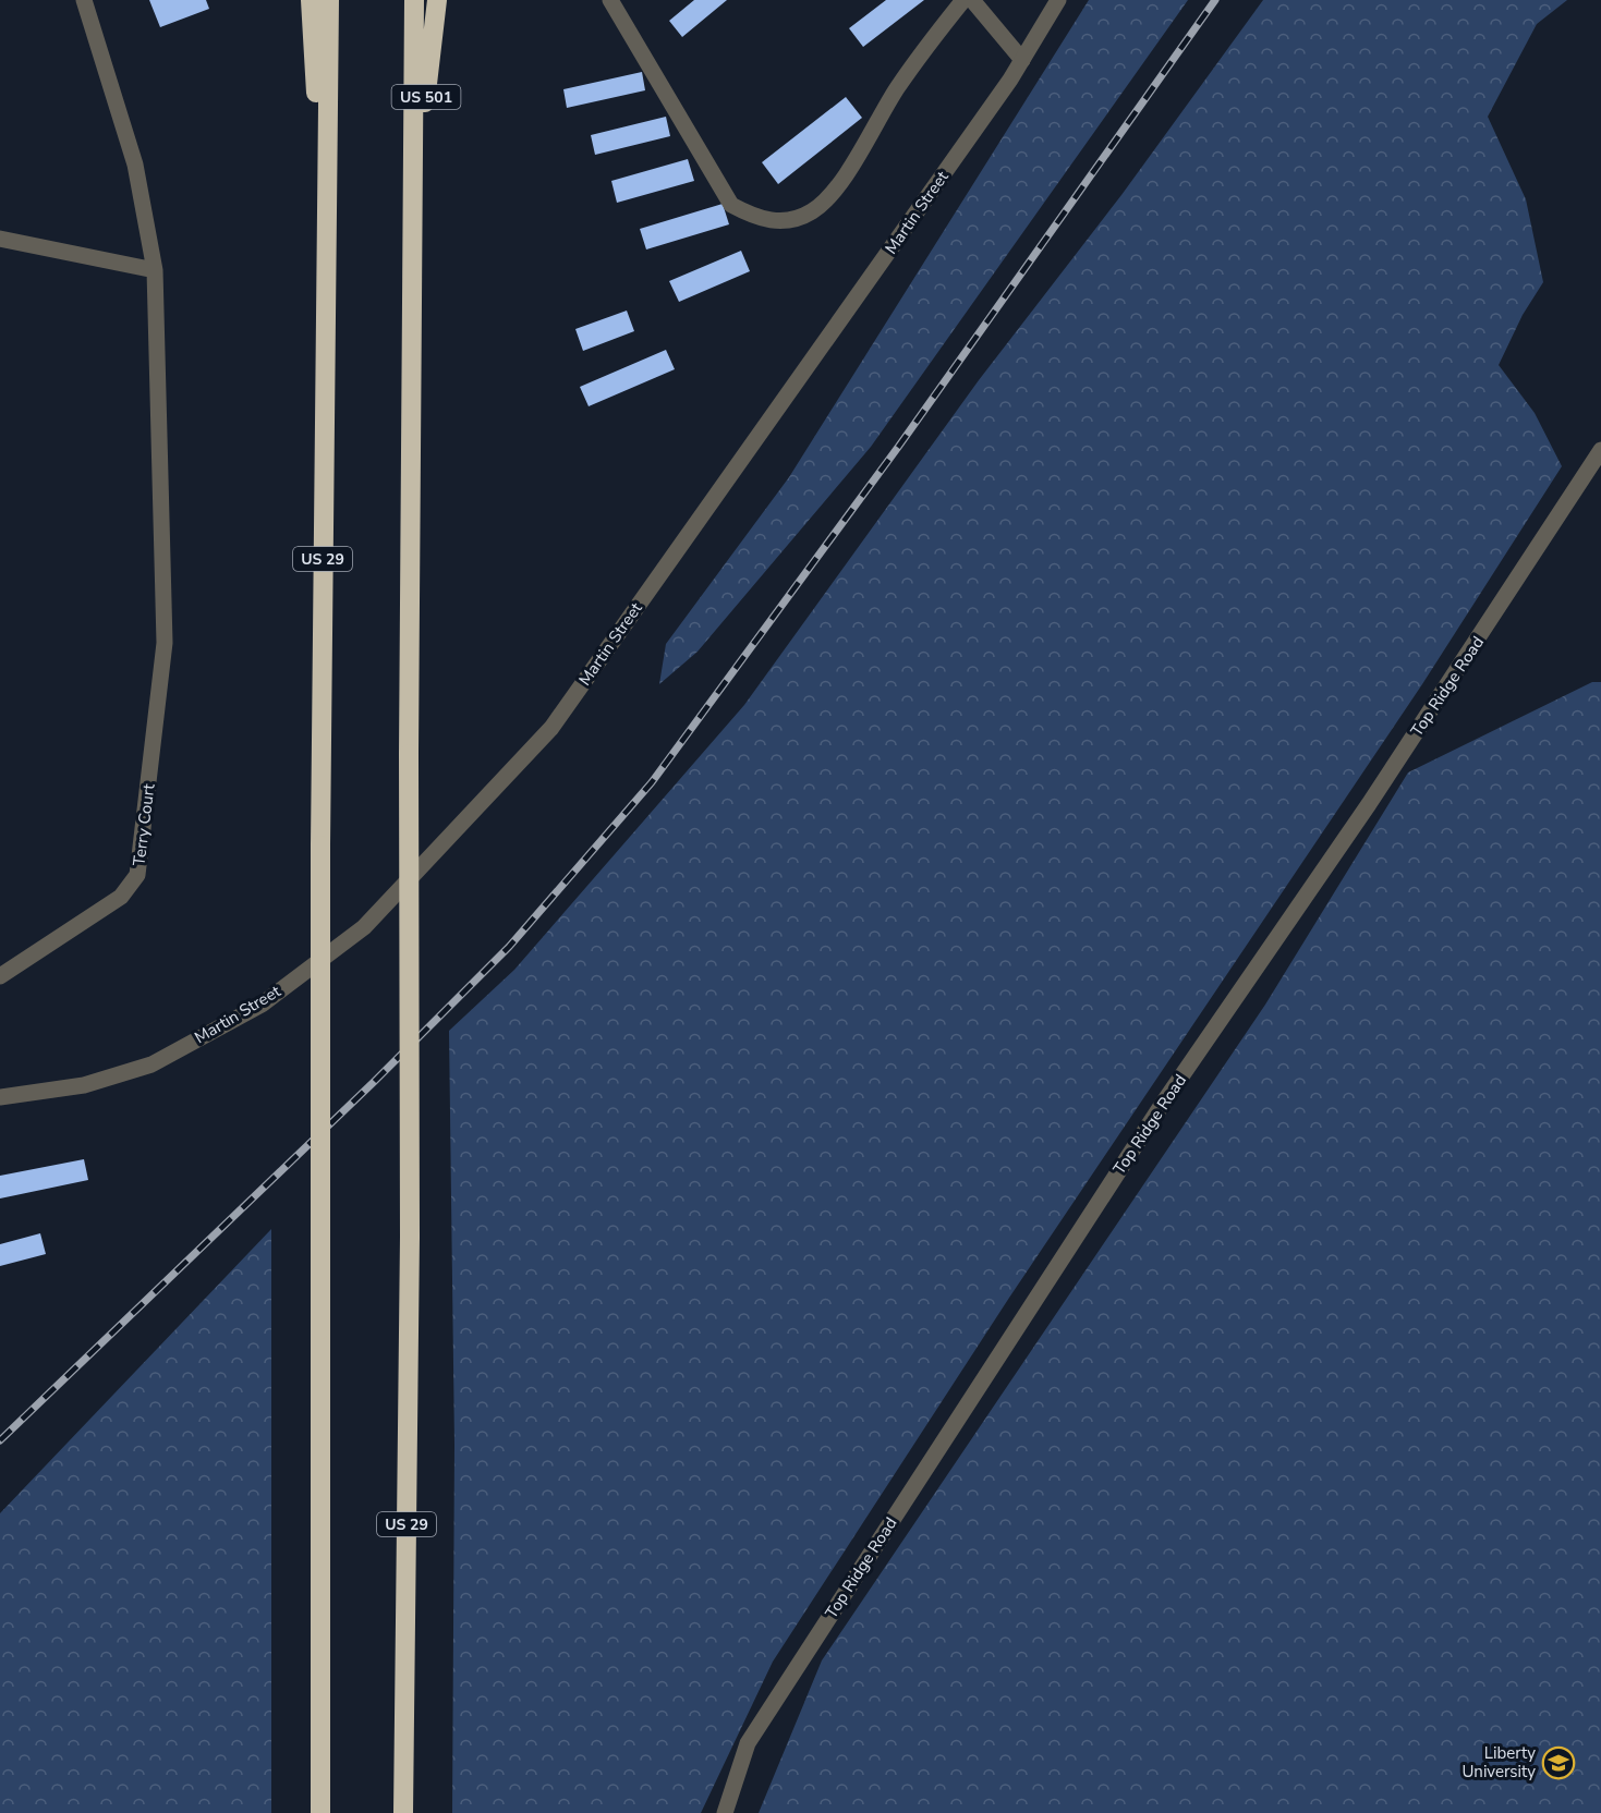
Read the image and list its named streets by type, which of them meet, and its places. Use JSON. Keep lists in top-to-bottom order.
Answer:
{
  "streets": {
    "highway": ["US 501", "US 29"],
    "street": ["Martin Street", "Top Ridge Road", "Terry Court"]
  },
  "crossings": [
    ["US 501", "US 29"]
  ],
  "places": {
    "school or university": ["Liberty University"]
  }
}
